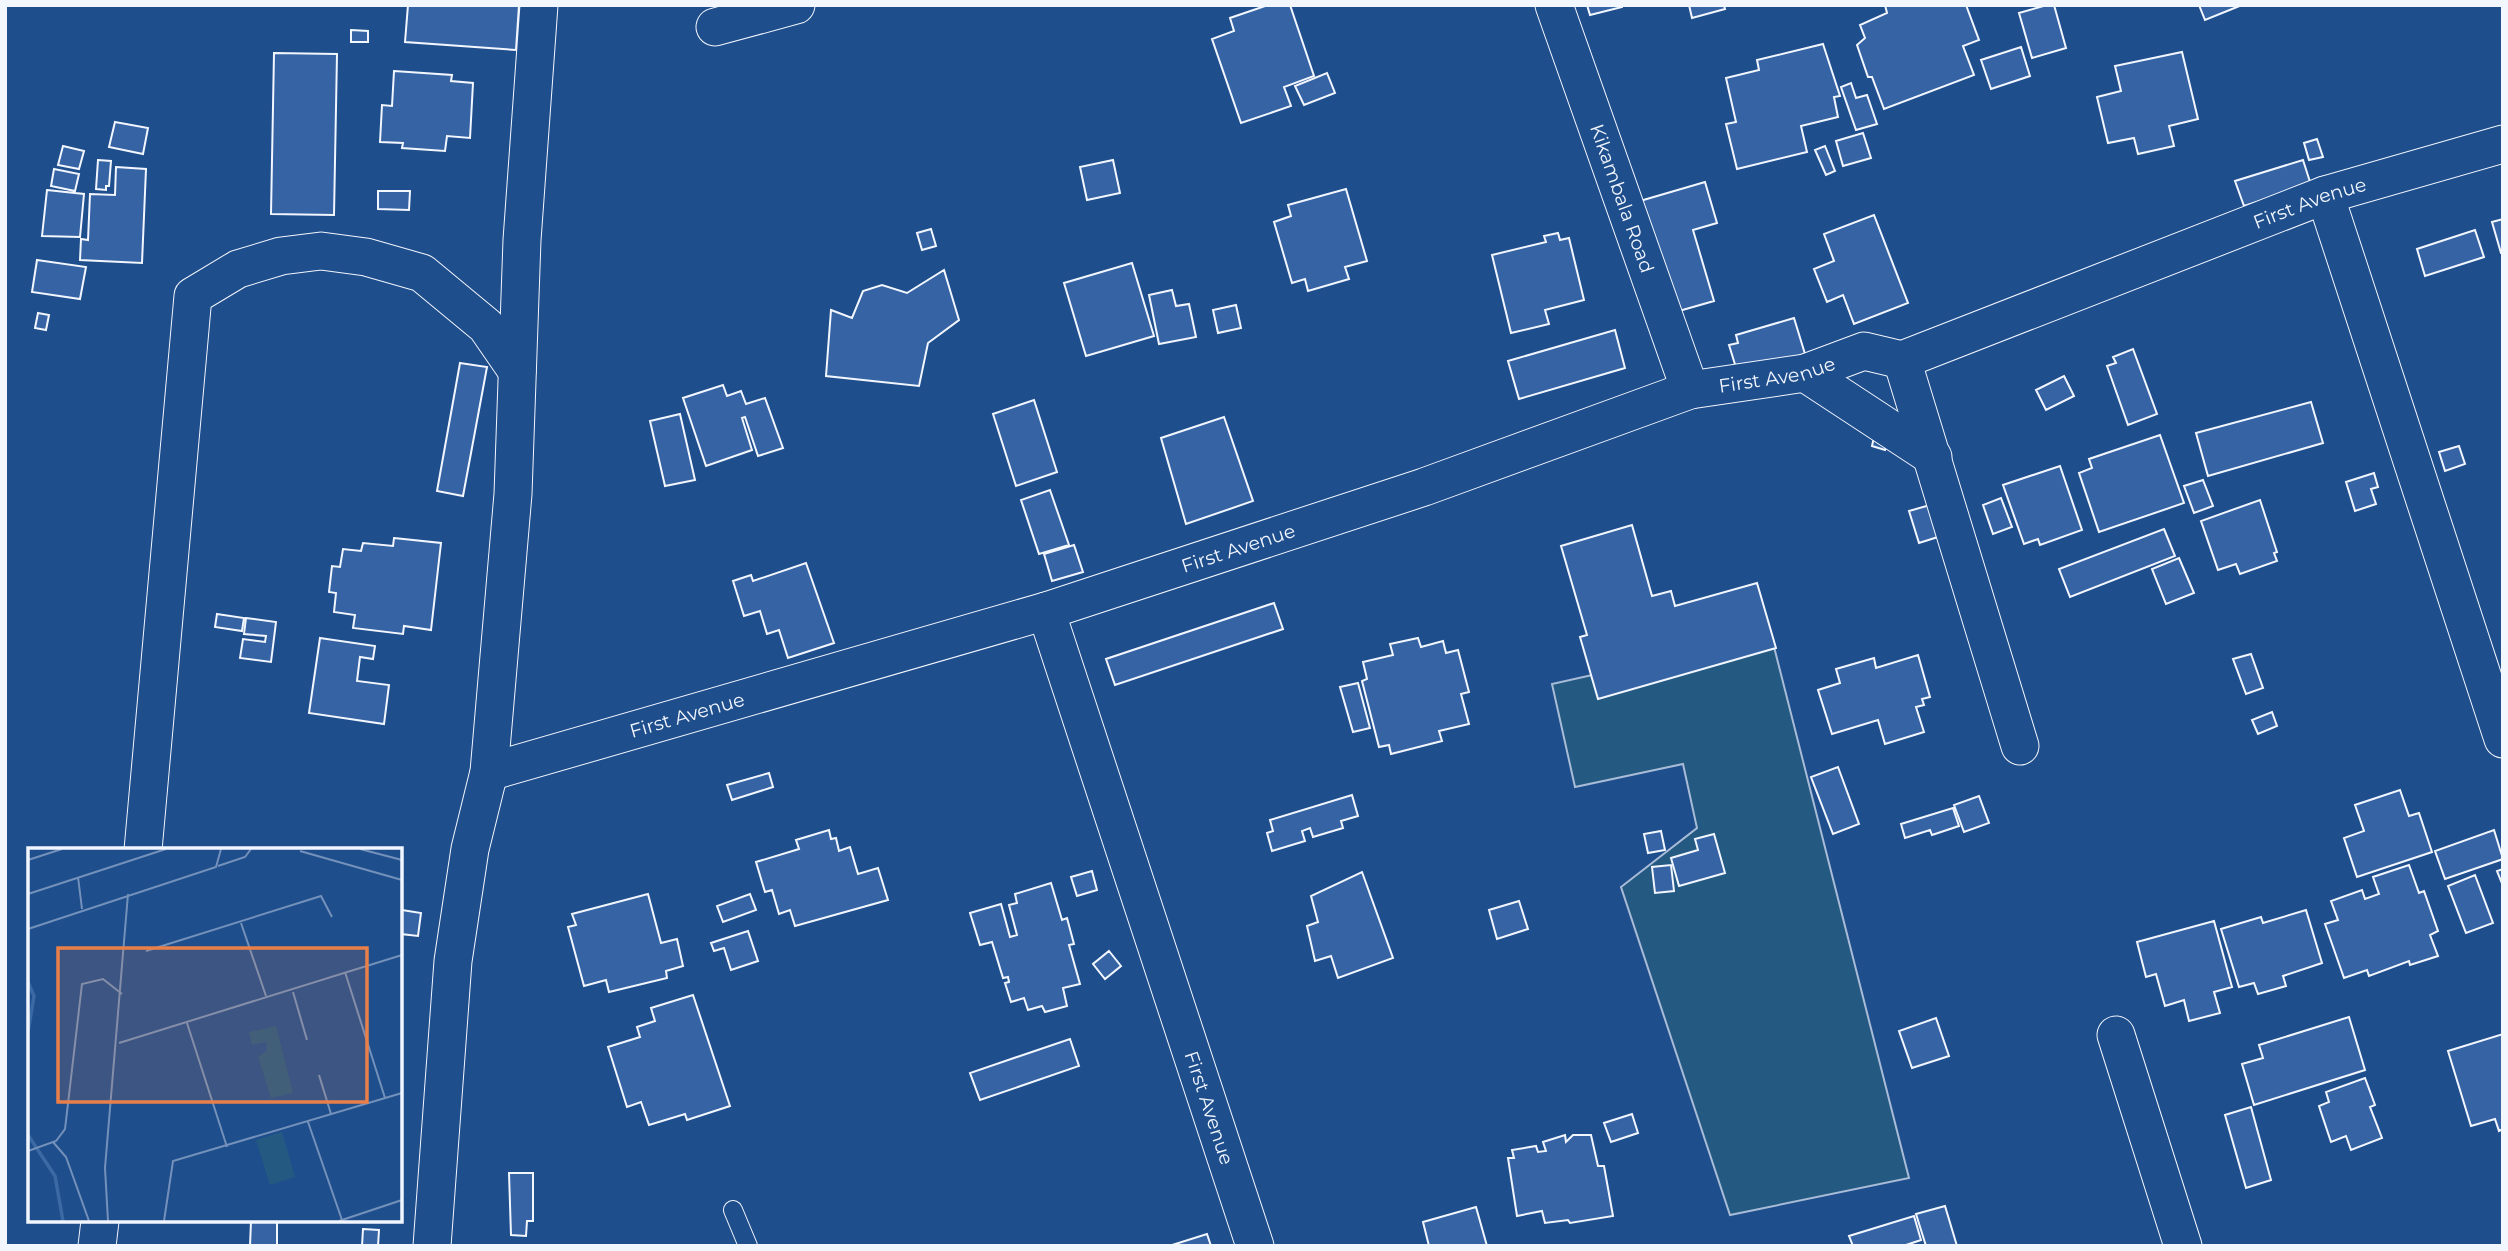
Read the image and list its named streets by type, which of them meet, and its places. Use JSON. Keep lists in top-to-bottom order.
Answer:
{
  "streets": {
    "street": ["Kikambala Road", "First Avenue"]
  },
  "crossings": [
    ["Kikambala Road", "First Avenue"]
  ]
}
